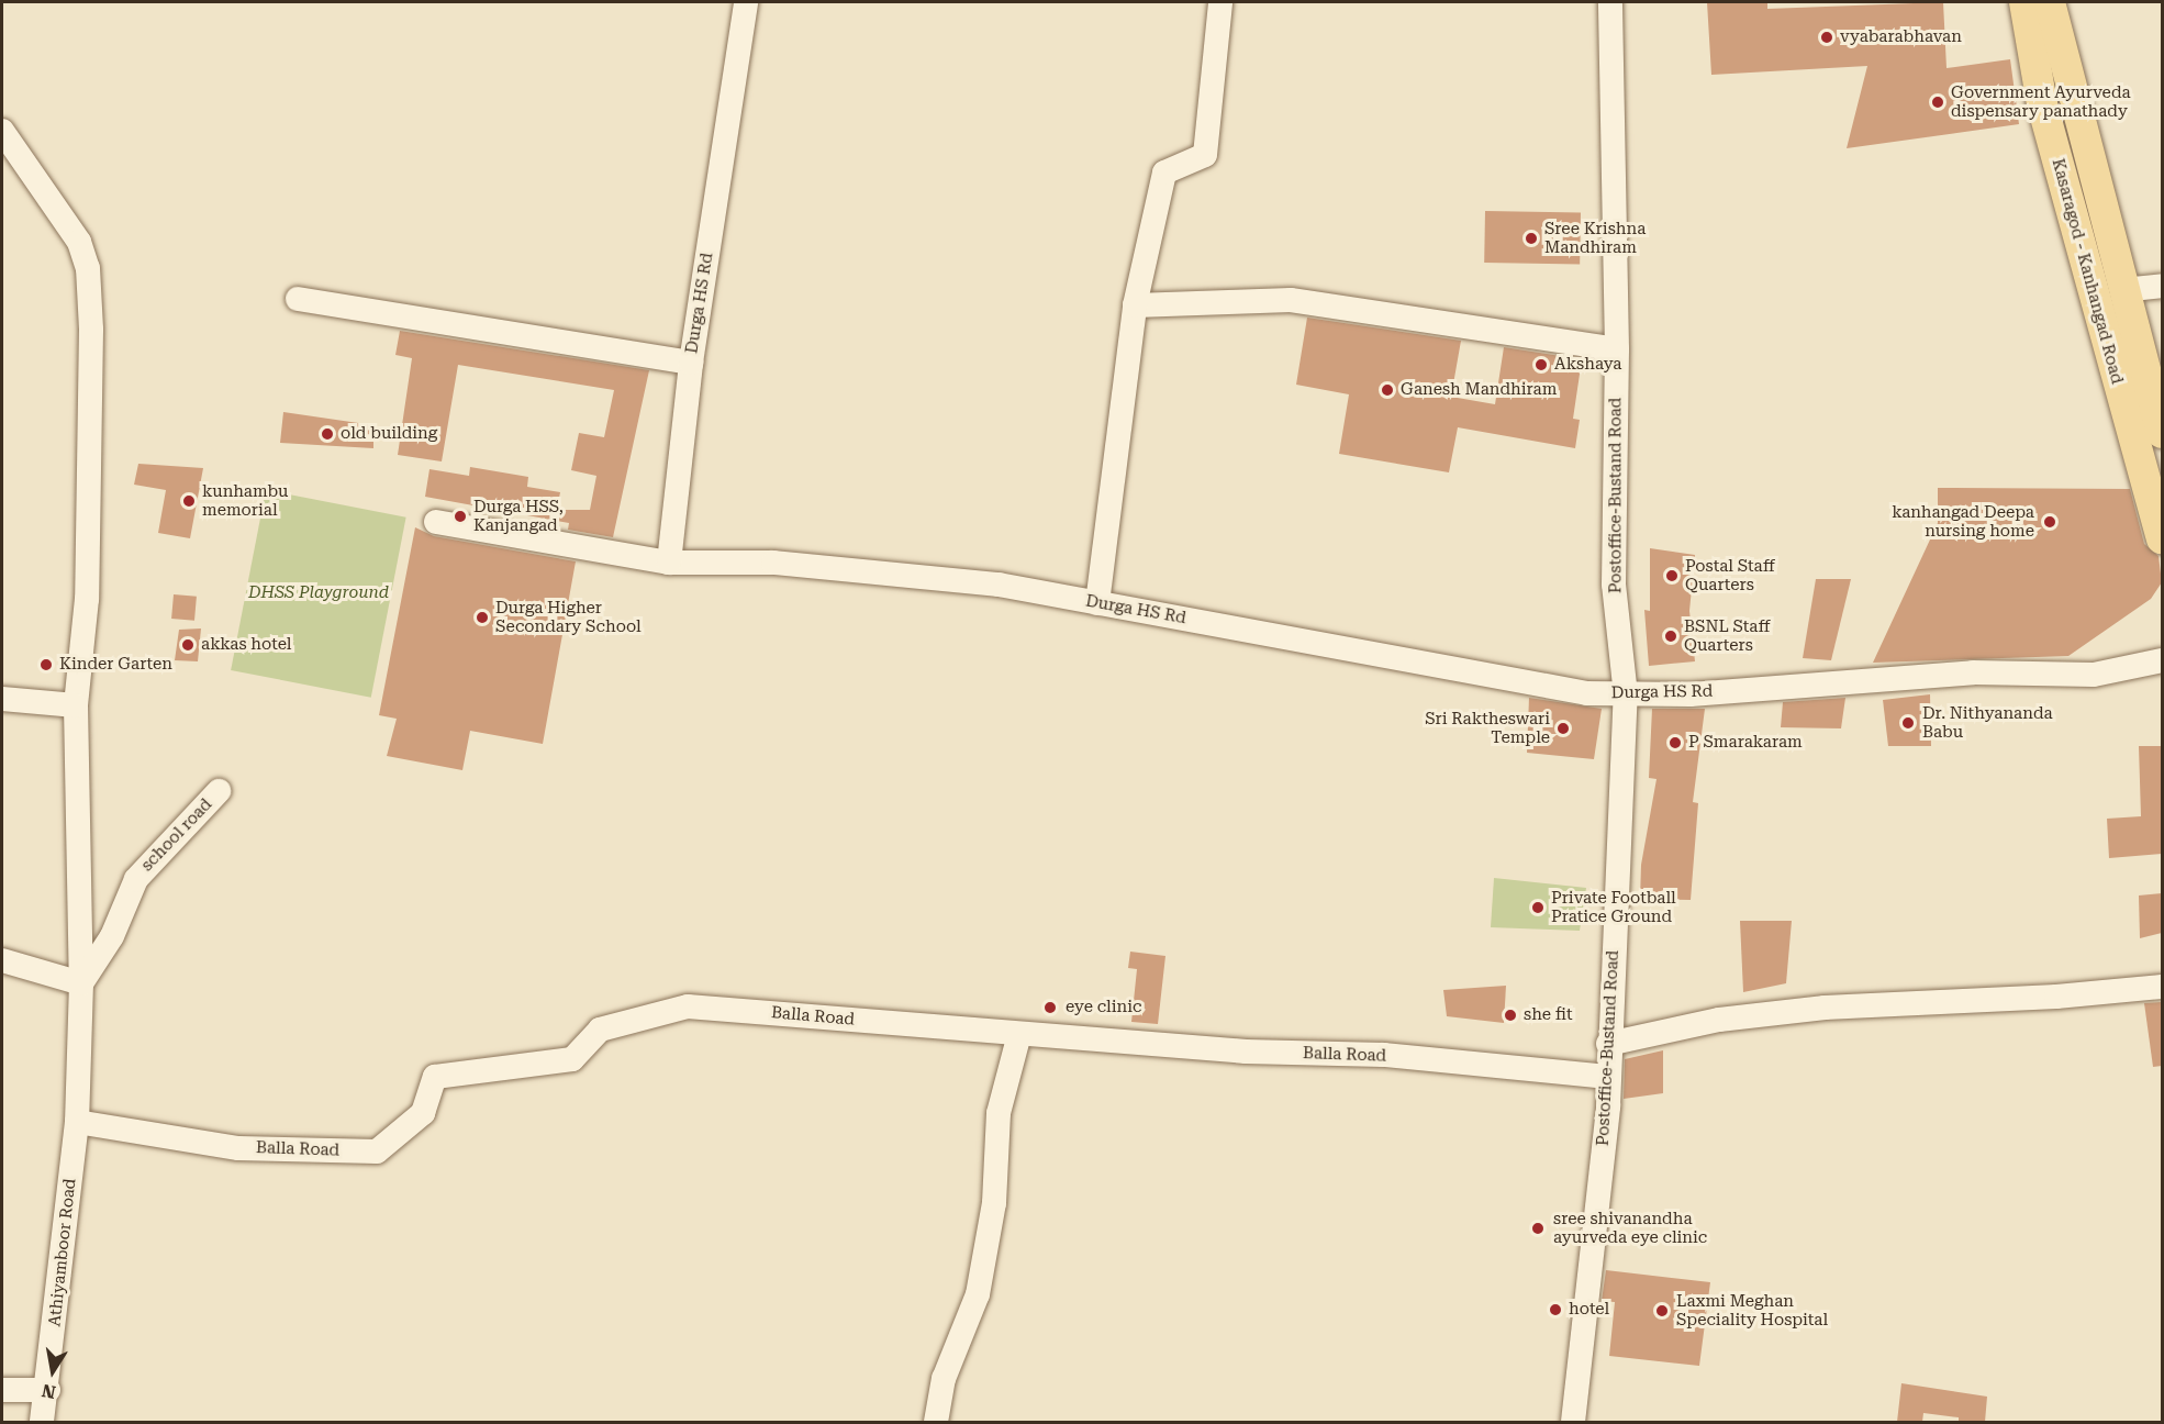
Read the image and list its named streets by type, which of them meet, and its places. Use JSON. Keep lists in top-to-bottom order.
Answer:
{
  "streets": {
    "main road": ["Kasaragod - Kanhangad Road"],
    "street": [
      "Durga HS Rd",
      "Postoffice-Bustand Road",
      "school road",
      "Balla Road",
      "Athiyamboor Road"
    ]
  },
  "crossings": [
    ["Durga HS Rd", "Postoffice-Bustand Road"],
    ["Postoffice-Bustand Road", "Balla Road"],
    ["school road", "Athiyamboor Road"],
    ["Balla Road", "Athiyamboor Road"]
  ],
  "parks": ["DHSS Playground"],
  "places": [
    "vyabarabhavan",
    "Government Ayurveda dispensary panathady",
    "Sree Krishna Mandhiram",
    "Akshaya",
    "Ganesh Mandhiram",
    "old building",
    "kunhambu memorial",
    "Durga HSS, Kanjangad",
    "kanhangad Deepa nursing home",
    "Postal Staff Quarters",
    "Durga Higher Secondary School",
    "BSNL Staff Quarters",
    "akkas hotel",
    "Kinder Garten",
    "Dr. Nithyananda Babu",
    "Sri Raktheswari Temple",
    "P Smarakaram",
    "Private Football Pratice Ground",
    "eye clinic",
    "she fit",
    "sree shivanandha ayurveda eye clinic",
    "hotel",
    "Laxmi Meghan Speciality Hospital"
  ],
  "north": "bottom"
}
